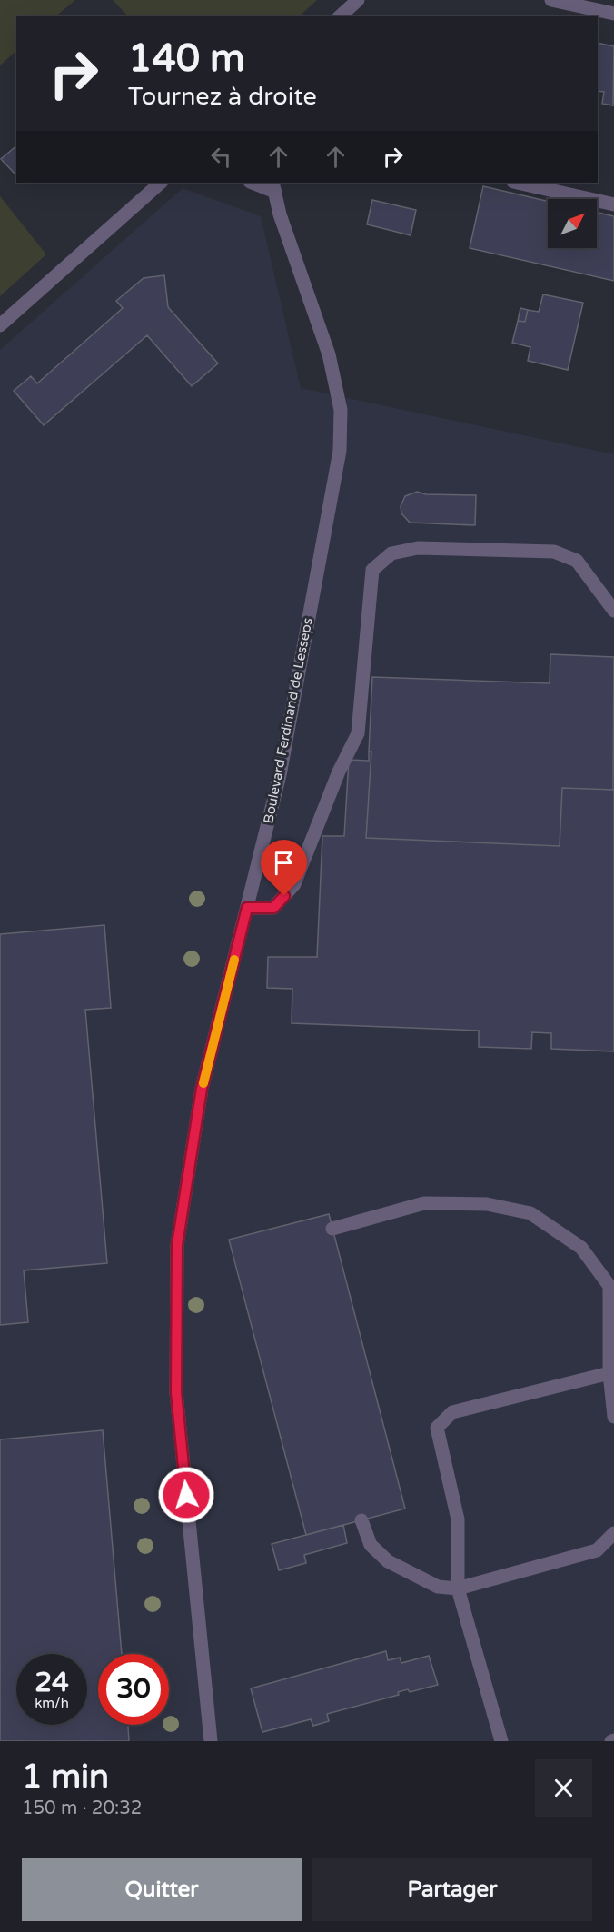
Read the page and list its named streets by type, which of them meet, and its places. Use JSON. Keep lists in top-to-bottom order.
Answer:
{
  "streets": {
    "street": ["Boulevard Ferdinand de Lesseps"]
  },
  "north": "top right",
  "page": {
    "turn": ["140 m", "Tournez à droite"],
    "speed": "24 km/h",
    "limit": "30",
    "heading": ["1 min", "150 m · 20:32"],
    "buttons": ["Quitter", "Partager"]
  }
}
